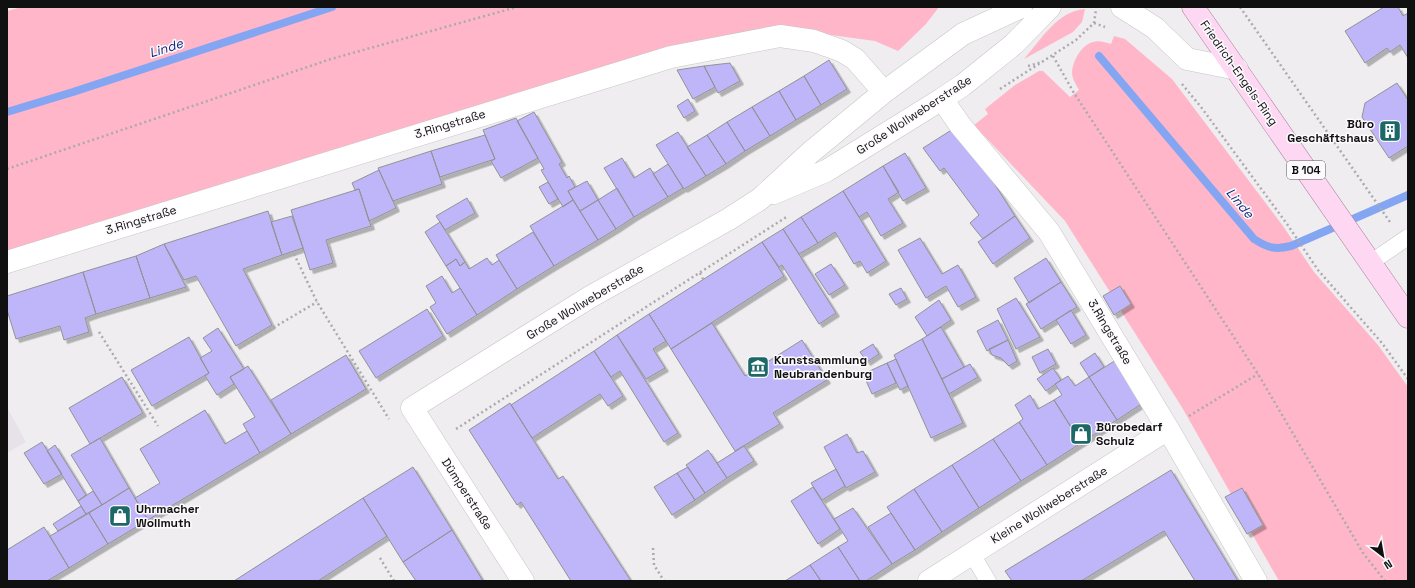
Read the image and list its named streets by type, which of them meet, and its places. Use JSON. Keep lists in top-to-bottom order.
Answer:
{
  "streets": {
    "main road": ["Friedrich-Engels-Ring", "B 104"],
    "street": [
      "Große Wollweberstraße",
      "3.Ringstraße",
      "Dümperstraße",
      "Kleine Wollweberstraße"
    ]
  },
  "crossings": [
    ["Große Wollweberstraße", "3.Ringstraße"],
    ["Große Wollweberstraße", "Dümperstraße"],
    ["3.Ringstraße", "Kleine Wollweberstraße"]
  ],
  "water": ["Linde"],
  "places": {
    "building": ["Büro Geschäftshaus"],
    "museum": ["Kunstsammlung Neubrandenburg"],
    "shop": ["Bürobedarf Schulz", "Uhrmacher Wollmuth"]
  },
  "north": "bottom right"
}
